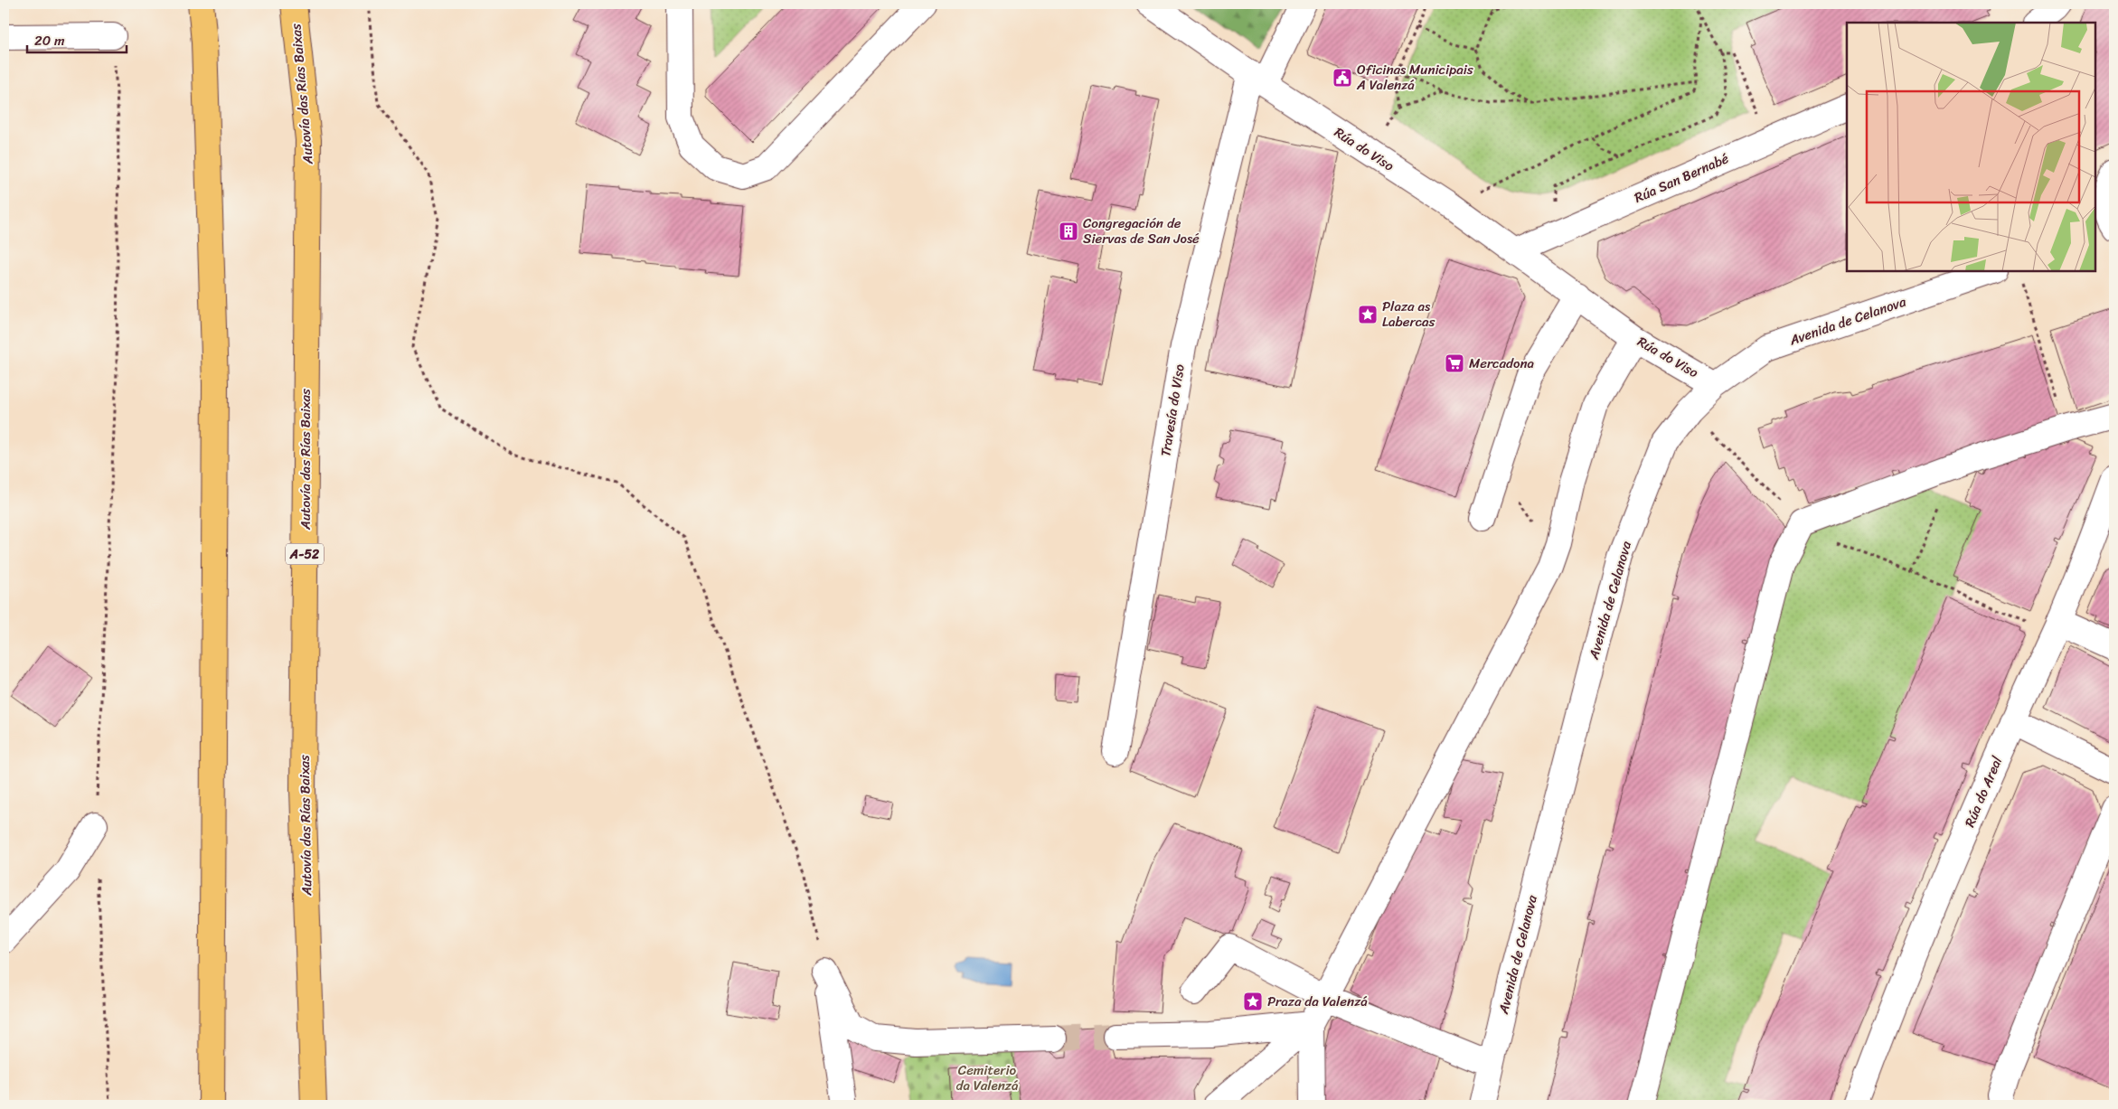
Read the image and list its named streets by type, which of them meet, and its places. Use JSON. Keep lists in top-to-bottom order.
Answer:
{
  "streets": {
    "highway": ["Autovía das Rías Baixas", "A-52"],
    "street": [
      "Rúa do Viso",
      "Rúa San Bernabé",
      "Avenida de Celanova",
      "Travesía do Viso",
      "Rúa do Areal"
    ]
  },
  "crossings": [
    ["Rúa do Viso", "Rúa San Bernabé"],
    ["Rúa do Viso", "Avenida de Celanova"],
    ["Rúa do Viso", "Travesía do Viso"]
  ],
  "parks": ["Cemiterio da Valenzá"],
  "places": {
    "public building": ["Oficinas Municipais A Valenzá"],
    "building": ["Congregación de Siervas de San José"],
    "place": ["Plaza as Labercas", "Praza da Valenzá"],
    "supermarket": ["Mercadona"]
  },
  "scale_bar": "20 m"
}
